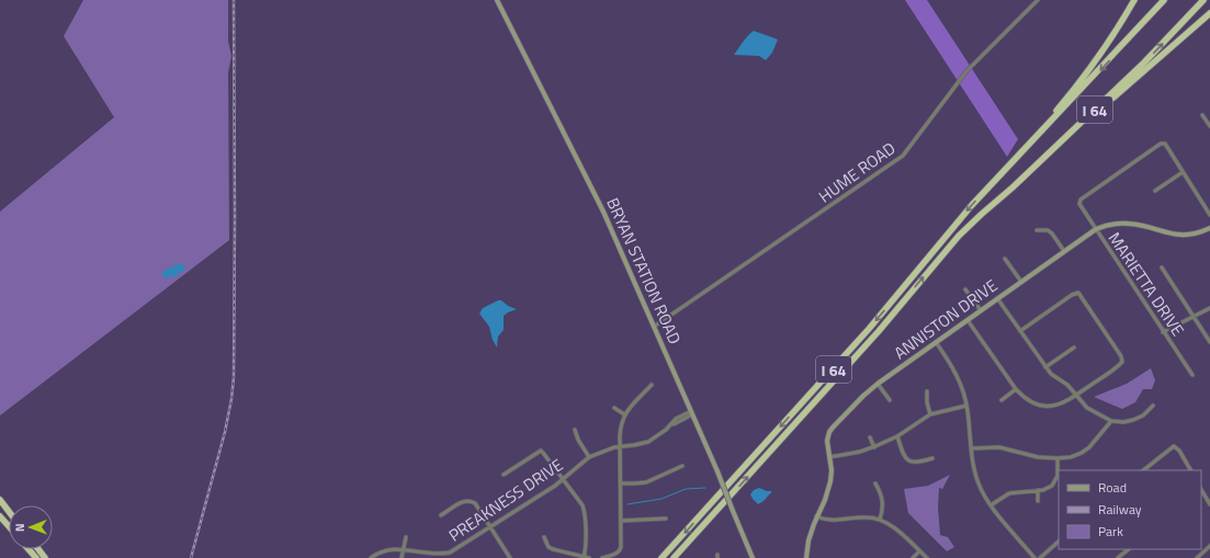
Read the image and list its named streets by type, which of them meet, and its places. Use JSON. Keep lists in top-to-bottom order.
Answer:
{
  "streets": {
    "highway": ["I 64"],
    "main road": ["BRYAN STATION ROAD", "ANNISTON DRIVE"],
    "street": ["HUME ROAD", "MARIETTA DRIVE", "PREAKNESS DRIVE"]
  },
  "crossings": [
    ["HUME ROAD", "BRYAN STATION ROAD"],
    ["BRYAN STATION ROAD", "PREAKNESS DRIVE"],
    ["MARIETTA DRIVE", "ANNISTON DRIVE"]
  ],
  "legend": ["Road", "Railway", "Park"],
  "north": "left"
}
